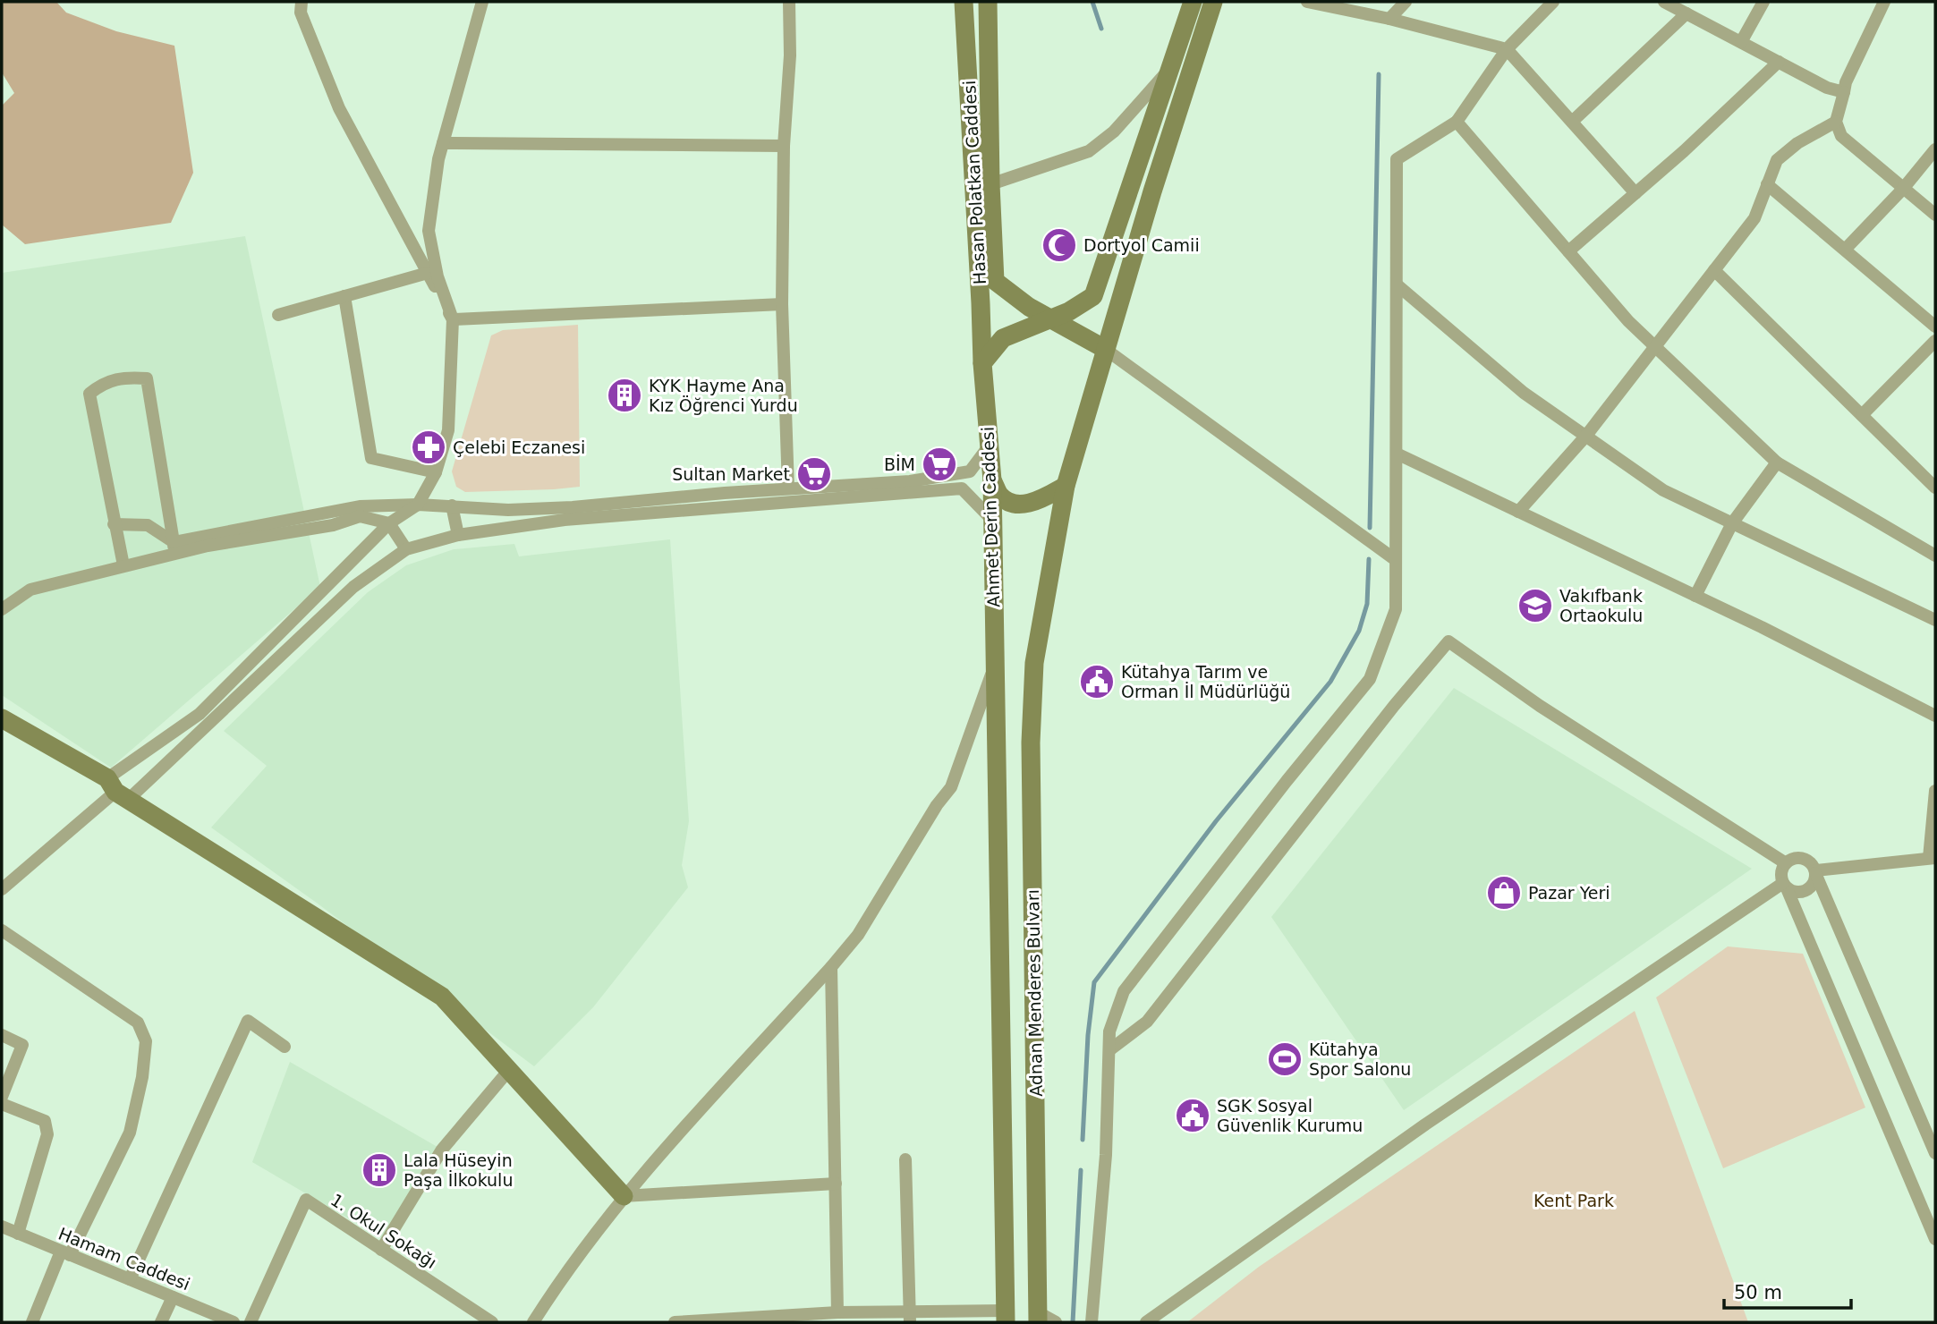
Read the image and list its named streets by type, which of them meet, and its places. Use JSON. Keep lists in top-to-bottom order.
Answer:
{
  "streets": {
    "main road": ["Hasan Polatkan Caddesi", "Ahmet Derin Caddesi", "Adnan Menderes Bulvarı"],
    "street": ["1. Okul Sokağı", "Hamam Caddesi"]
  },
  "crossings": [
    ["Hasan Polatkan Caddesi", "Ahmet Derin Caddesi"],
    ["Ahmet Derin Caddesi", "Adnan Menderes Bulvarı"]
  ],
  "parks": ["Kent Park"],
  "places": {
    "mosque": ["Dortyol Camii"],
    "building": ["KYK Hayme Ana Kız Öğrenci Yurdu", "Lala Hüseyin Paşa İlkokulu"],
    "pharmacy": ["Çelebi Eczanesi"],
    "supermarket": ["BİM", "Sultan Market"],
    "school or university": ["Vakıfbank Ortaokulu"],
    "public building": ["Kütahya Tarım ve Orman İl Müdürlüğü", "SGK Sosyal Güvenlik Kurumu"],
    "shop": ["Pazar Yeri"],
    "sports": ["Kütahya Spor Salonu"]
  },
  "scale_bar": "50 m"
}
